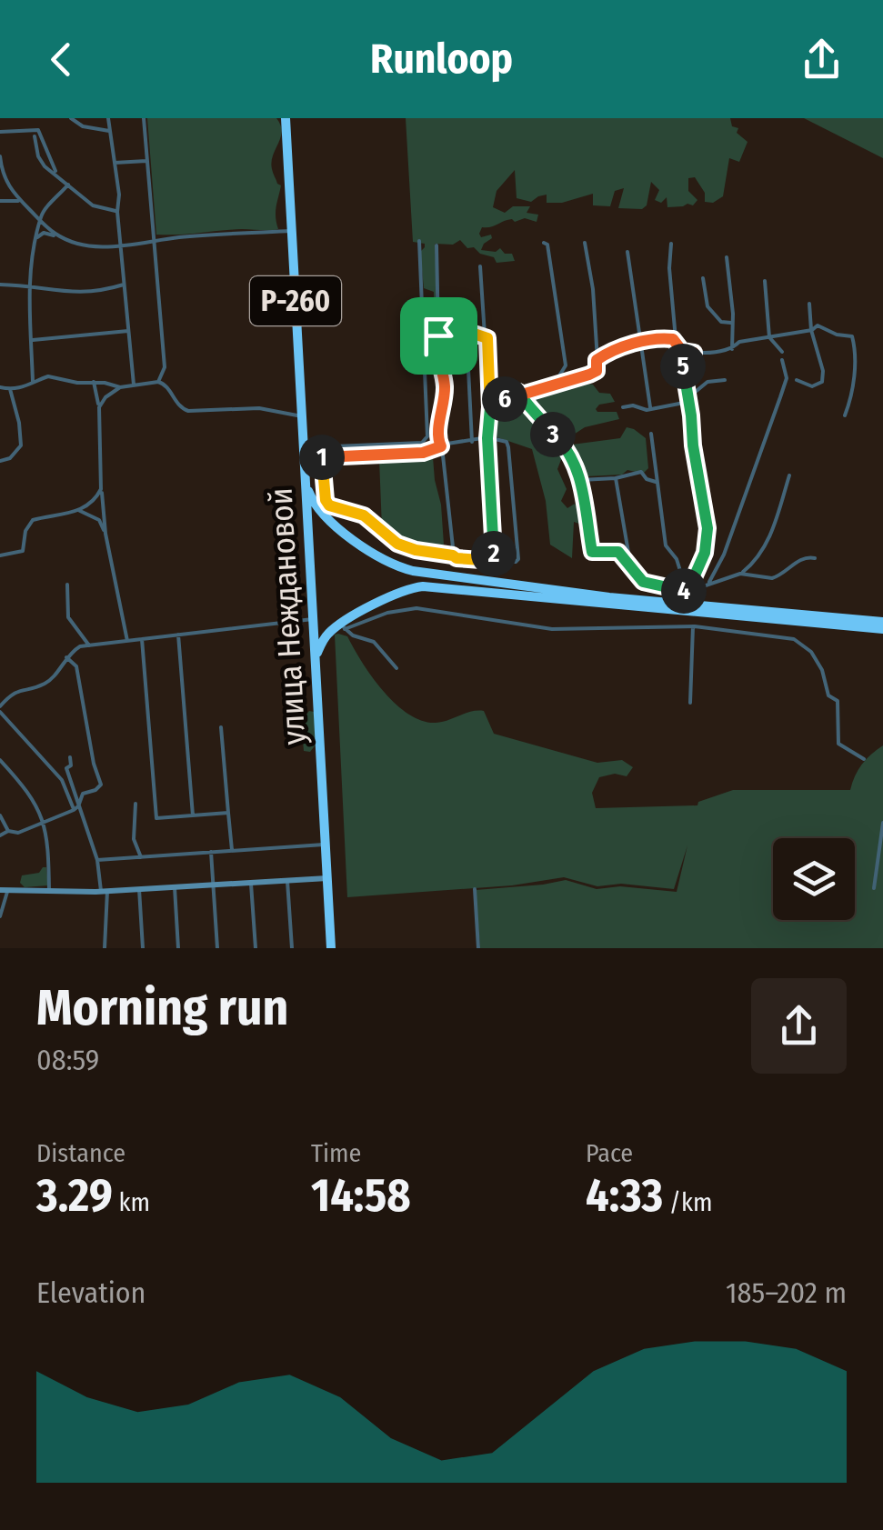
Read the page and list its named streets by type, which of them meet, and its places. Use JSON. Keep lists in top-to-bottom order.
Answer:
{
  "streets": {
    "highway": ["Р-260", "улица Неждановой"]
  },
  "page": {
    "header": "Runloop",
    "pins": [
      "5",
      "6",
      "3",
      "1",
      "2",
      "4"
    ],
    "heading": ["Morning run", "08:59"],
    "stats": [
      ["Distance", "3.29 km"],
      ["Time", "14:58"],
      ["Pace", "4:33 /km"]
    ],
    "chart": ["Elevation", "185–202 m"]
  }
}
